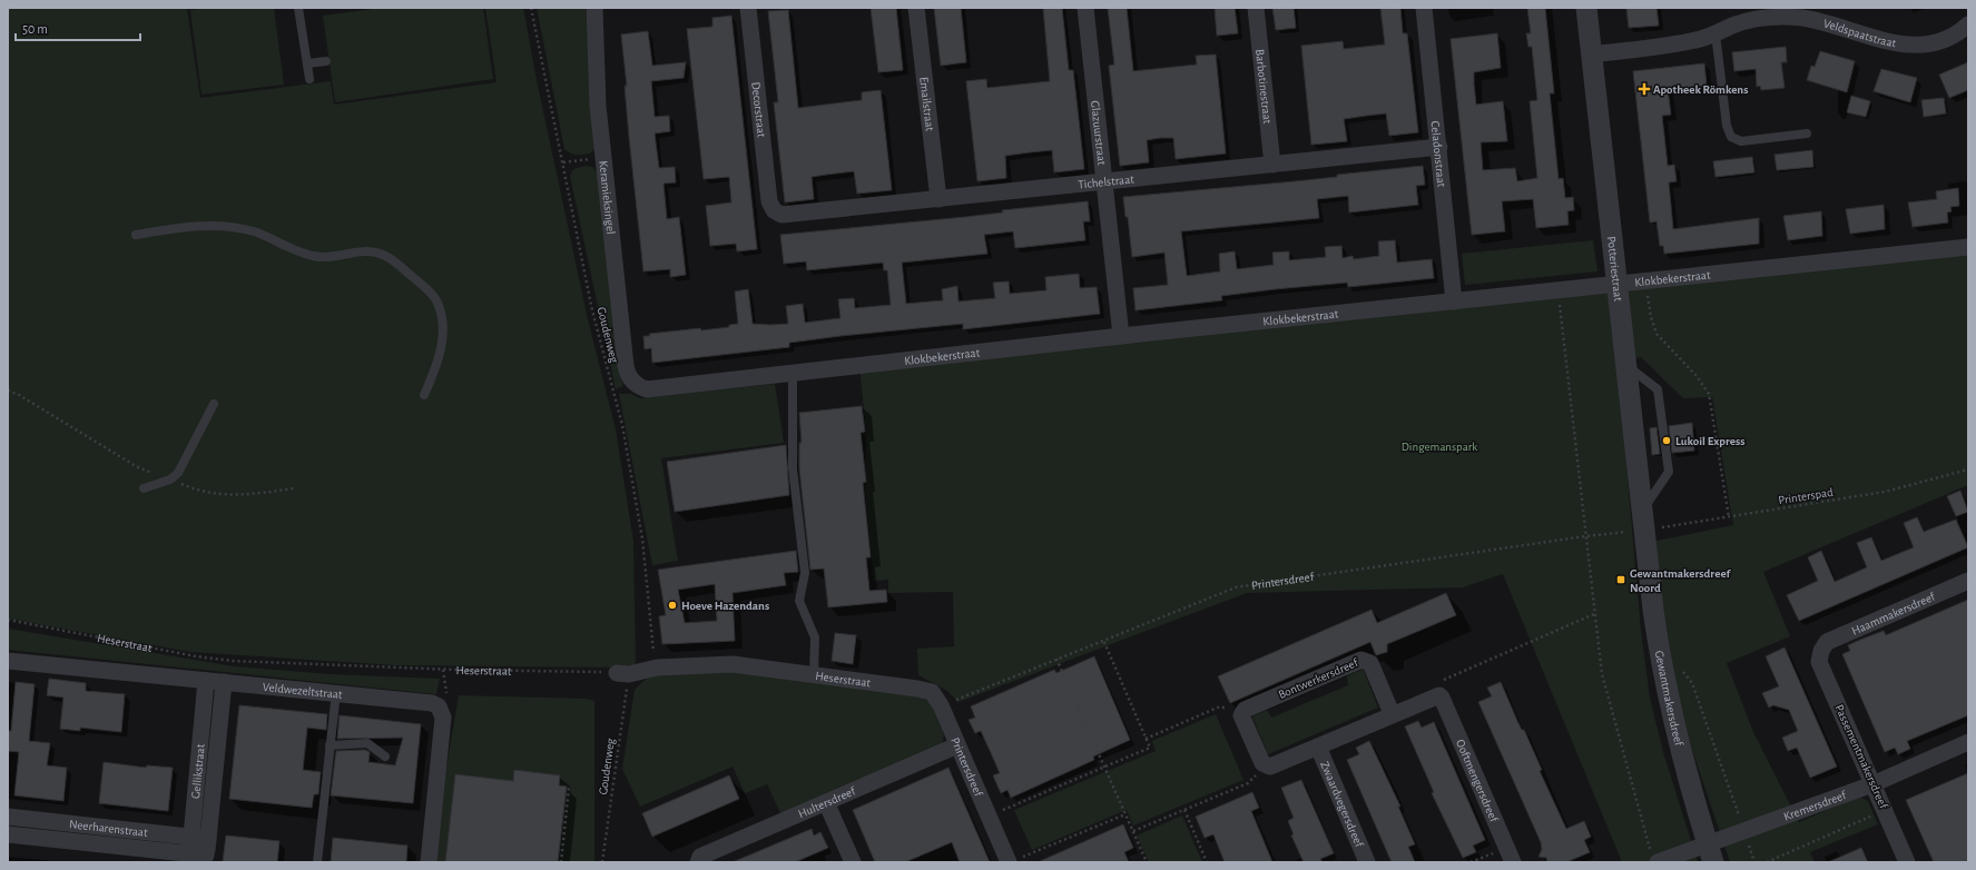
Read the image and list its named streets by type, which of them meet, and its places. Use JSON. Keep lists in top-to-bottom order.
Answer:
{
  "streets": {
    "street": [
      "Veldspaatstraat",
      "Barbotinestraat",
      "Emailstraat",
      "Decorstraat",
      "Glazuurstraat",
      "Celadonstraat",
      "Tichelstraat",
      "Keramieksingel",
      "Potteriestraat",
      "Klokbekerstraat",
      "Printersdreef",
      "Haammakersdreef",
      "Heserstraat",
      "Bontwerkersdreef",
      "Veldwezeltstraat",
      "Gewantmakersdreef",
      "Passementmakersdreef",
      "Gellikstraat",
      "Ooftmengersdreef",
      "Hultersdreef",
      "Zwaardvegersdreef",
      "Kremersdreef",
      "Neerharenstraat"
    ],
    "path": ["Goudenweg", "Printerspad"]
  },
  "crossings": [
    ["Veldspaatstraat", "Potteriestraat"],
    ["Barbotinestraat", "Tichelstraat"],
    ["Emailstraat", "Tichelstraat"],
    ["Decorstraat", "Tichelstraat"],
    ["Glazuurstraat", "Tichelstraat"],
    ["Glazuurstraat", "Klokbekerstraat"],
    ["Celadonstraat", "Tichelstraat"],
    ["Celadonstraat", "Klokbekerstraat"],
    ["Keramieksingel", "Klokbekerstraat"],
    ["Potteriestraat", "Klokbekerstraat"],
    ["Potteriestraat", "Printerspad"],
    ["Potteriestraat", "Printersdreef"],
    ["Potteriestraat", "Gewantmakersdreef"],
    ["Goudenweg", "Heserstraat"],
    ["Printerspad", "Printersdreef"],
    ["Printerspad", "Gewantmakersdreef"],
    ["Printersdreef", "Heserstraat"],
    ["Printersdreef", "Gewantmakersdreef"],
    ["Printersdreef", "Hultersdreef"],
    ["Haammakersdreef", "Passementmakersdreef"],
    ["Veldwezeltstraat", "Gellikstraat"],
    ["Gewantmakersdreef", "Kremersdreef"],
    ["Passementmakersdreef", "Kremersdreef"],
    ["Gellikstraat", "Neerharenstraat"]
  ],
  "parks": ["Dingemanspark"],
  "places": {
    "health": ["Apotheek Römkens"],
    "other": ["Lukoil Express", "Hoeve Hazendans"],
    "transit": ["Gewantmakersdreef Noord"]
  },
  "scale_bar": "50 m"
}
